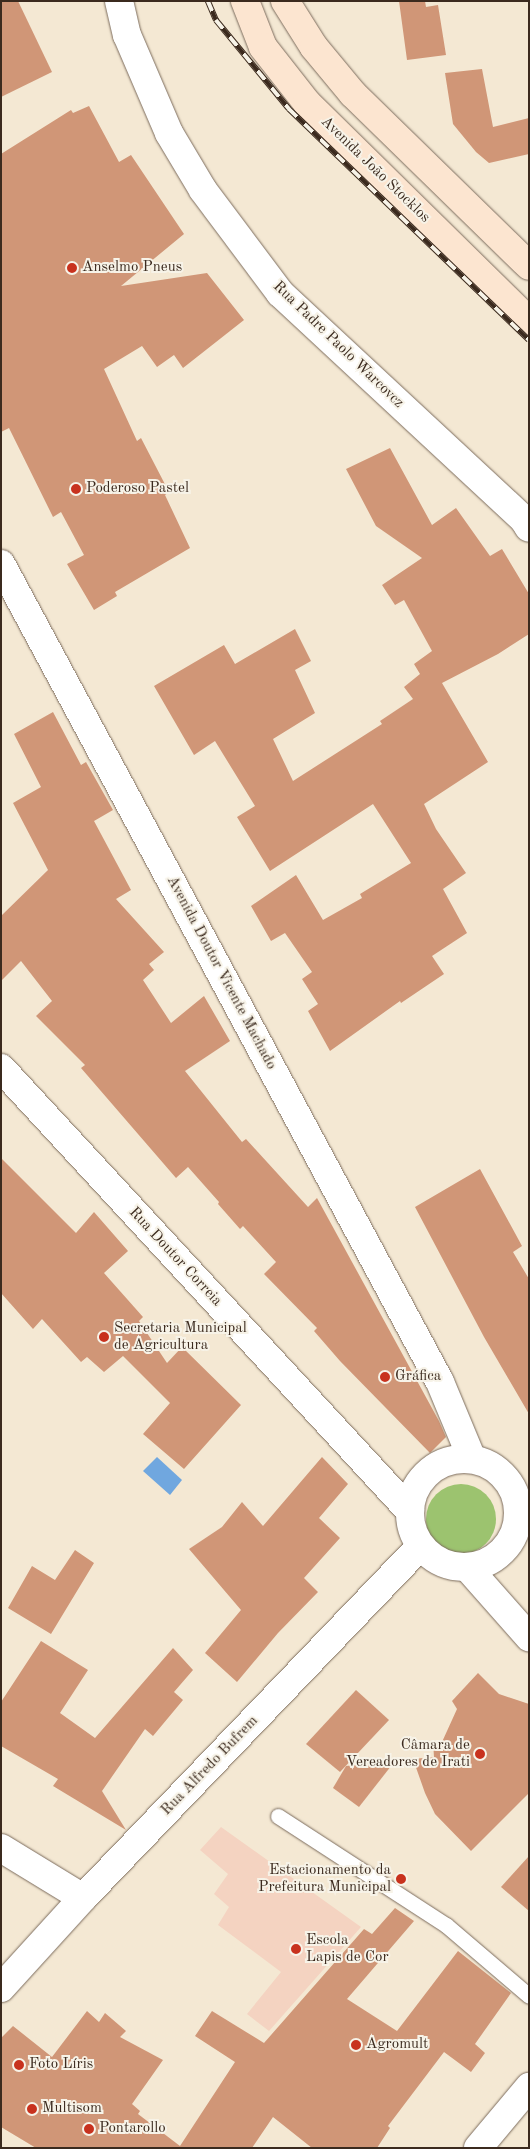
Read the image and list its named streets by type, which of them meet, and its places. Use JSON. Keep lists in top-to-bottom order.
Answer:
{
  "streets": {
    "main road": ["Avenida João Stocklos"],
    "street": [
      "Rua Padre Paolo Warcovcz",
      "Avenida Doutor Vicente Machado",
      "Rua Doutor Correia",
      "Rua Alfredo Bufrem"
    ]
  },
  "crossings": [
    ["Avenida Doutor Vicente Machado", "Rua Doutor Correia"],
    ["Avenida Doutor Vicente Machado", "Rua Alfredo Bufrem"],
    ["Rua Doutor Correia", "Rua Alfredo Bufrem"]
  ],
  "places": [
    "Anselmo Pneus",
    "Poderoso Pastel",
    "Secretaria Municipal de Agricultura",
    "Gráfica",
    "Câmara de Vereadores de Irati",
    "Estacionamento da Prefeitura Municipal",
    "Escola Lapis de Cor",
    "Agromult",
    "Foto Líris",
    "Multisom",
    "Pontarollo"
  ]
}
